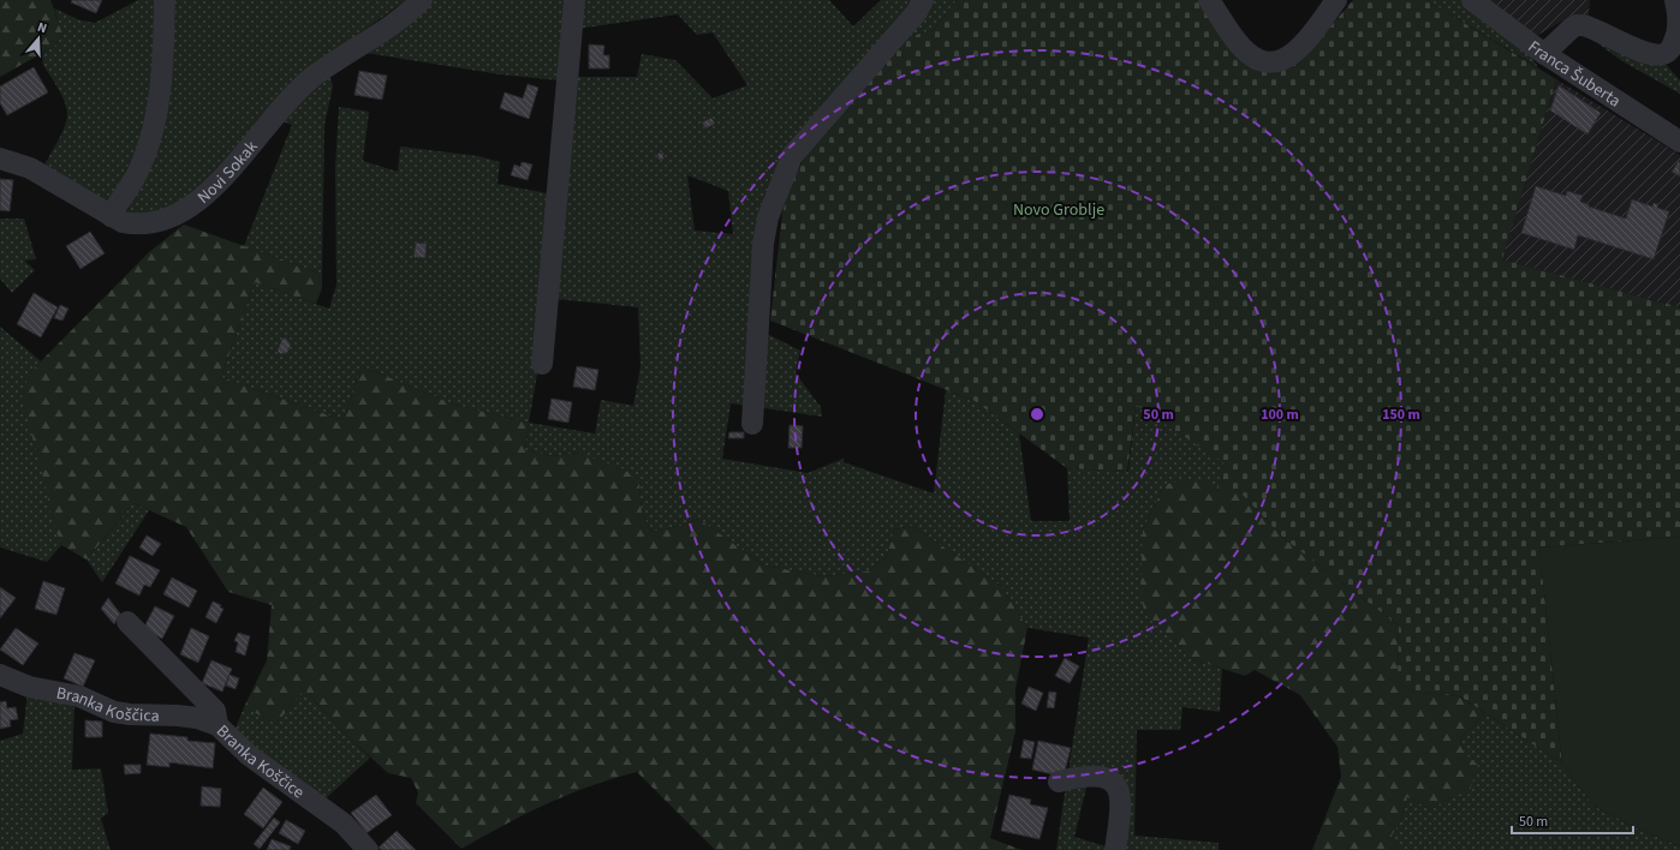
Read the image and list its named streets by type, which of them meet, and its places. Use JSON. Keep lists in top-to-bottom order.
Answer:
{
  "streets": {
    "street": [
      "Franca Šuberta",
      "Novi Sokak",
      "Branka Koščica",
      "Branka Koščice"
    ]
  },
  "crossings": [
    ["Branka Koščica", "Branka Koščice"]
  ],
  "parks": ["Novo Groblje"],
  "scale_bar": "50 m",
  "north": "top",
  "rings": ["50 m", "100 m", "150 m"]
}
